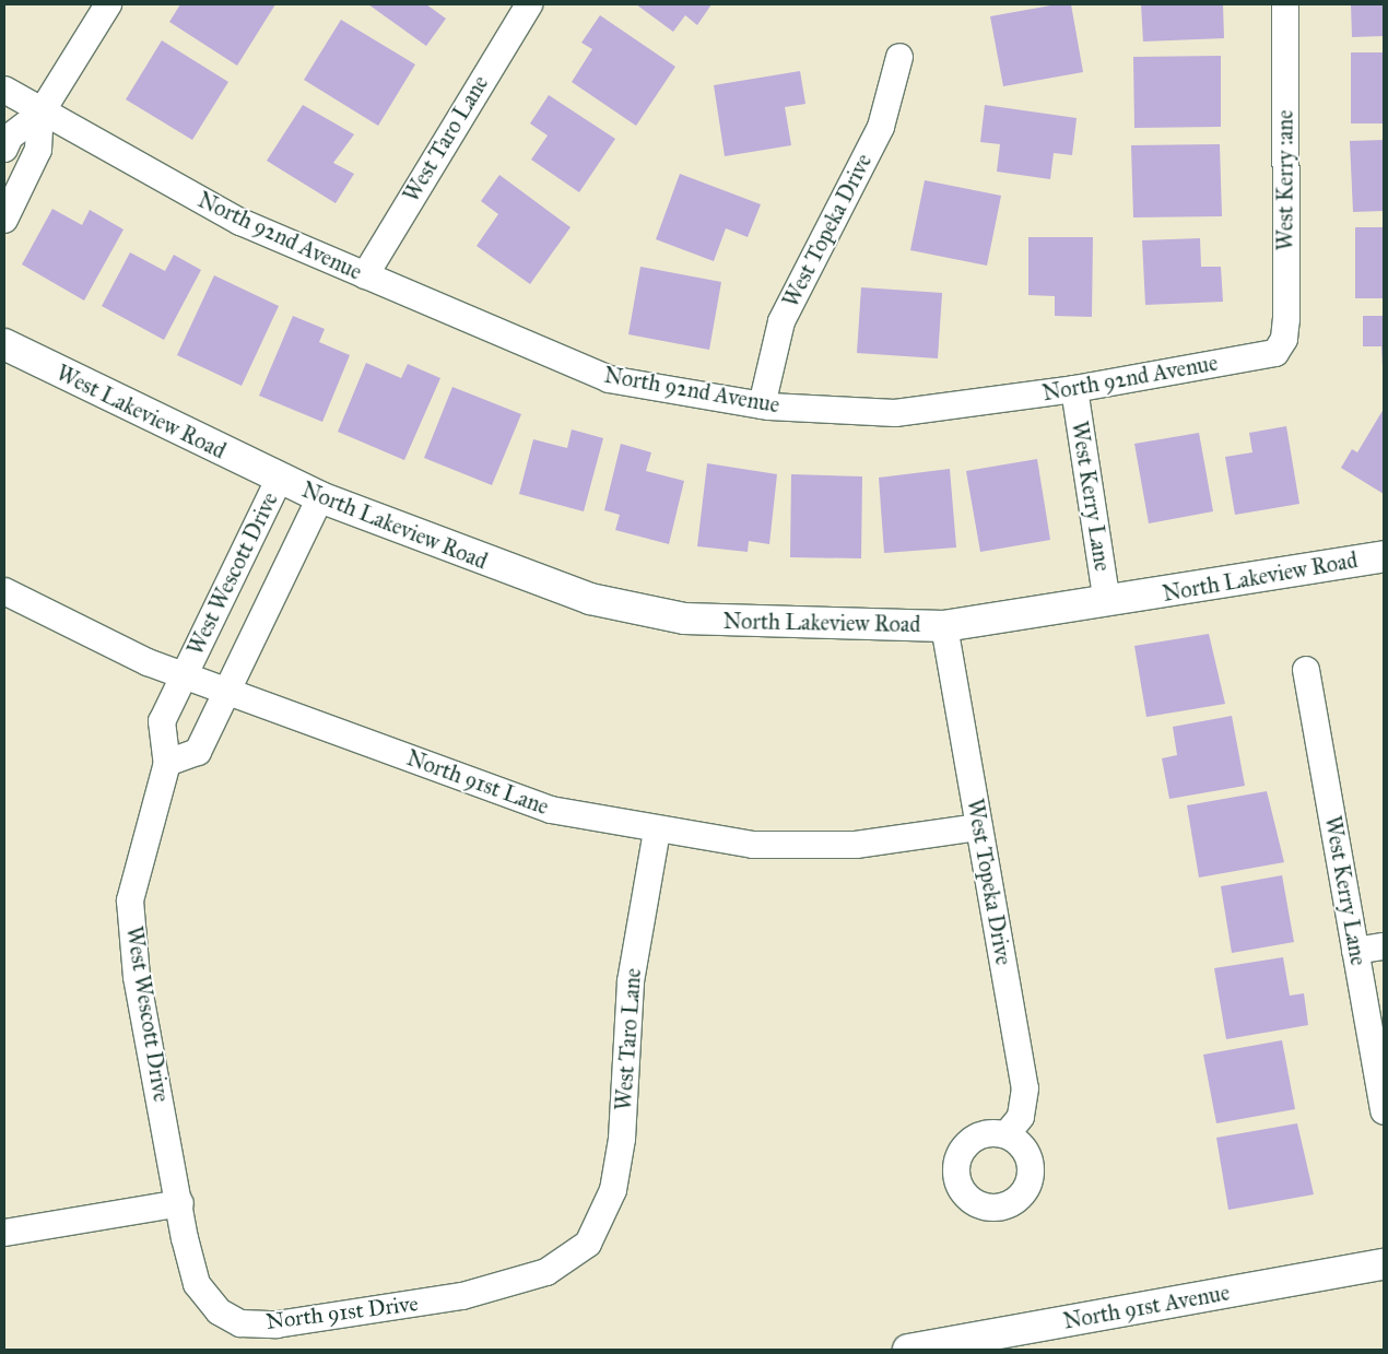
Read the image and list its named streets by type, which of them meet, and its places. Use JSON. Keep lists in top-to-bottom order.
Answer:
{
  "streets": {
    "street": [
      "West Taro Lane",
      "West Kerry :ane",
      "West Topeka Drive",
      "North 92nd Avenue",
      "West Lakeview Road",
      "West Kerry Lane",
      "North Lakeview Road",
      "West Wescott Drive",
      "North 91st Lane",
      "North 91st Avenue",
      "North 91st Drive"
    ]
  },
  "crossings": [
    ["West Taro Lane", "North 92nd Avenue"],
    ["West Taro Lane", "North 91st Lane"],
    ["West Taro Lane", "North 91st Drive"],
    ["West Kerry :ane", "North 92nd Avenue"],
    ["West Topeka Drive", "North 92nd Avenue"],
    ["West Topeka Drive", "North Lakeview Road"],
    ["West Topeka Drive", "North 91st Lane"],
    ["North 92nd Avenue", "West Kerry Lane"],
    ["West Lakeview Road", "North Lakeview Road"],
    ["West Lakeview Road", "West Wescott Drive"],
    ["West Kerry Lane", "North Lakeview Road"],
    ["North Lakeview Road", "West Wescott Drive"],
    ["West Wescott Drive", "North 91st Lane"],
    ["West Wescott Drive", "North 91st Drive"]
  ]
}
